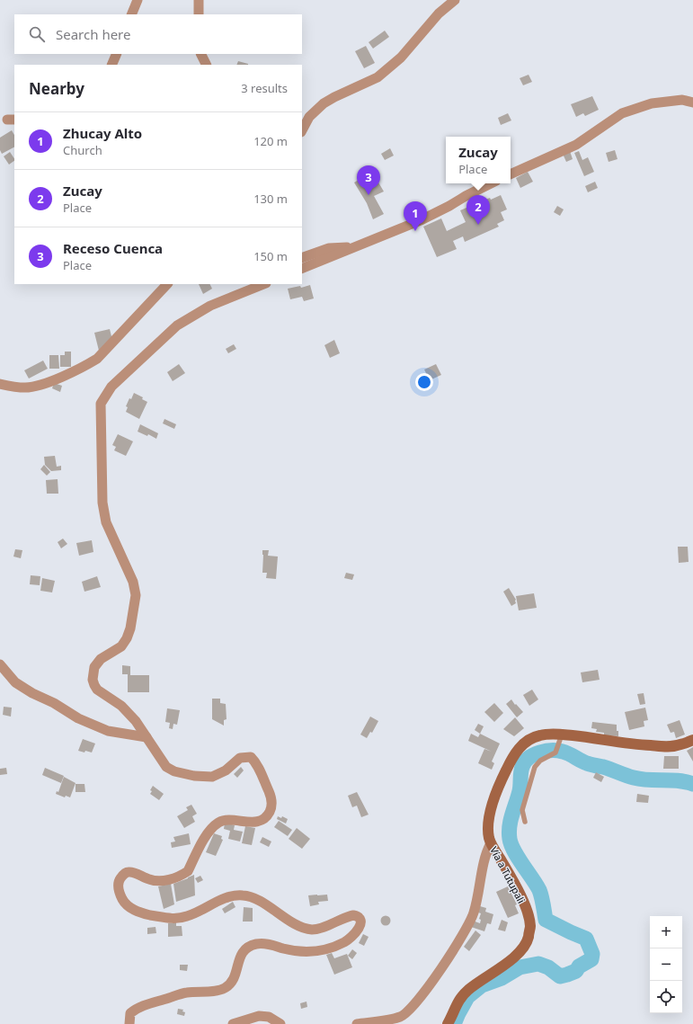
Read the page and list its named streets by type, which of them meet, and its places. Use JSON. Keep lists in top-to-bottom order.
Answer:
{
  "streets": {
    "street": ["Vía a Tutupali"]
  },
  "page": {
    "search": "Search here",
    "heading": ["Nearby", "3 results"],
    "list": [
      {
        "mark": "1",
        "name": "Zhucay Alto",
        "note": "Church",
        "value": "120 m"
      },
      {
        "mark": "2",
        "name": "Zucay",
        "note": "Place",
        "value": "130 m"
      },
      {
        "mark": "3",
        "name": "Receso Cuenca",
        "note": "Place",
        "value": "150 m"
      }
    ],
    "popup": ["Zucay", "Place"],
    "pins": ["3", "2", "1"],
    "map_buttons": ["+", "−"]
  }
}
